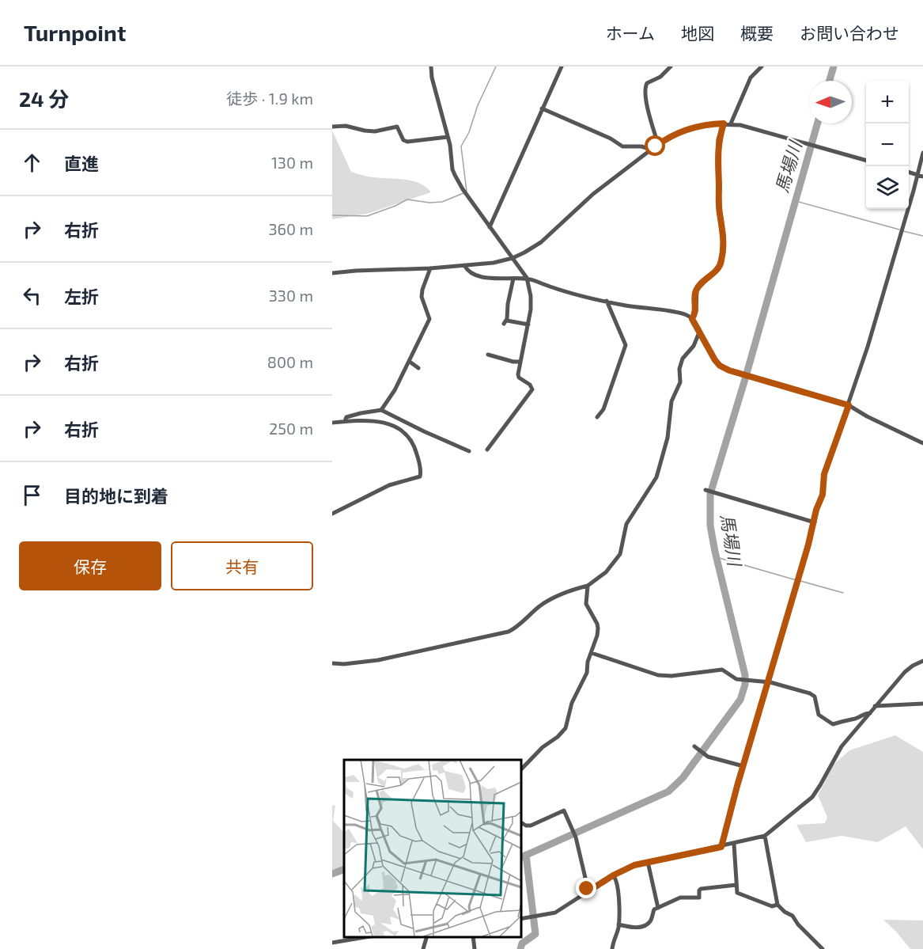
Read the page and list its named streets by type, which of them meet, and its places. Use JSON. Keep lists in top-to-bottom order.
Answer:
{
  "water": ["馬場川"],
  "north": "left",
  "page": {
    "header": "Turnpoint",
    "nav": [
      "ホーム",
      "地図",
      "概要",
      "お問い合わせ"
    ],
    "heading": ["24 分", "徒歩 · 1.9 km"],
    "map_buttons": ["+", "−"],
    "list": [
      ["直進", "130 m"],
      ["右折", "360 m"],
      ["左折", "330 m"],
      ["右折", "800 m"],
      ["右折", "250 m"],
      "目的地に到着"
    ],
    "buttons": ["保存", "共有"]
  }
}
